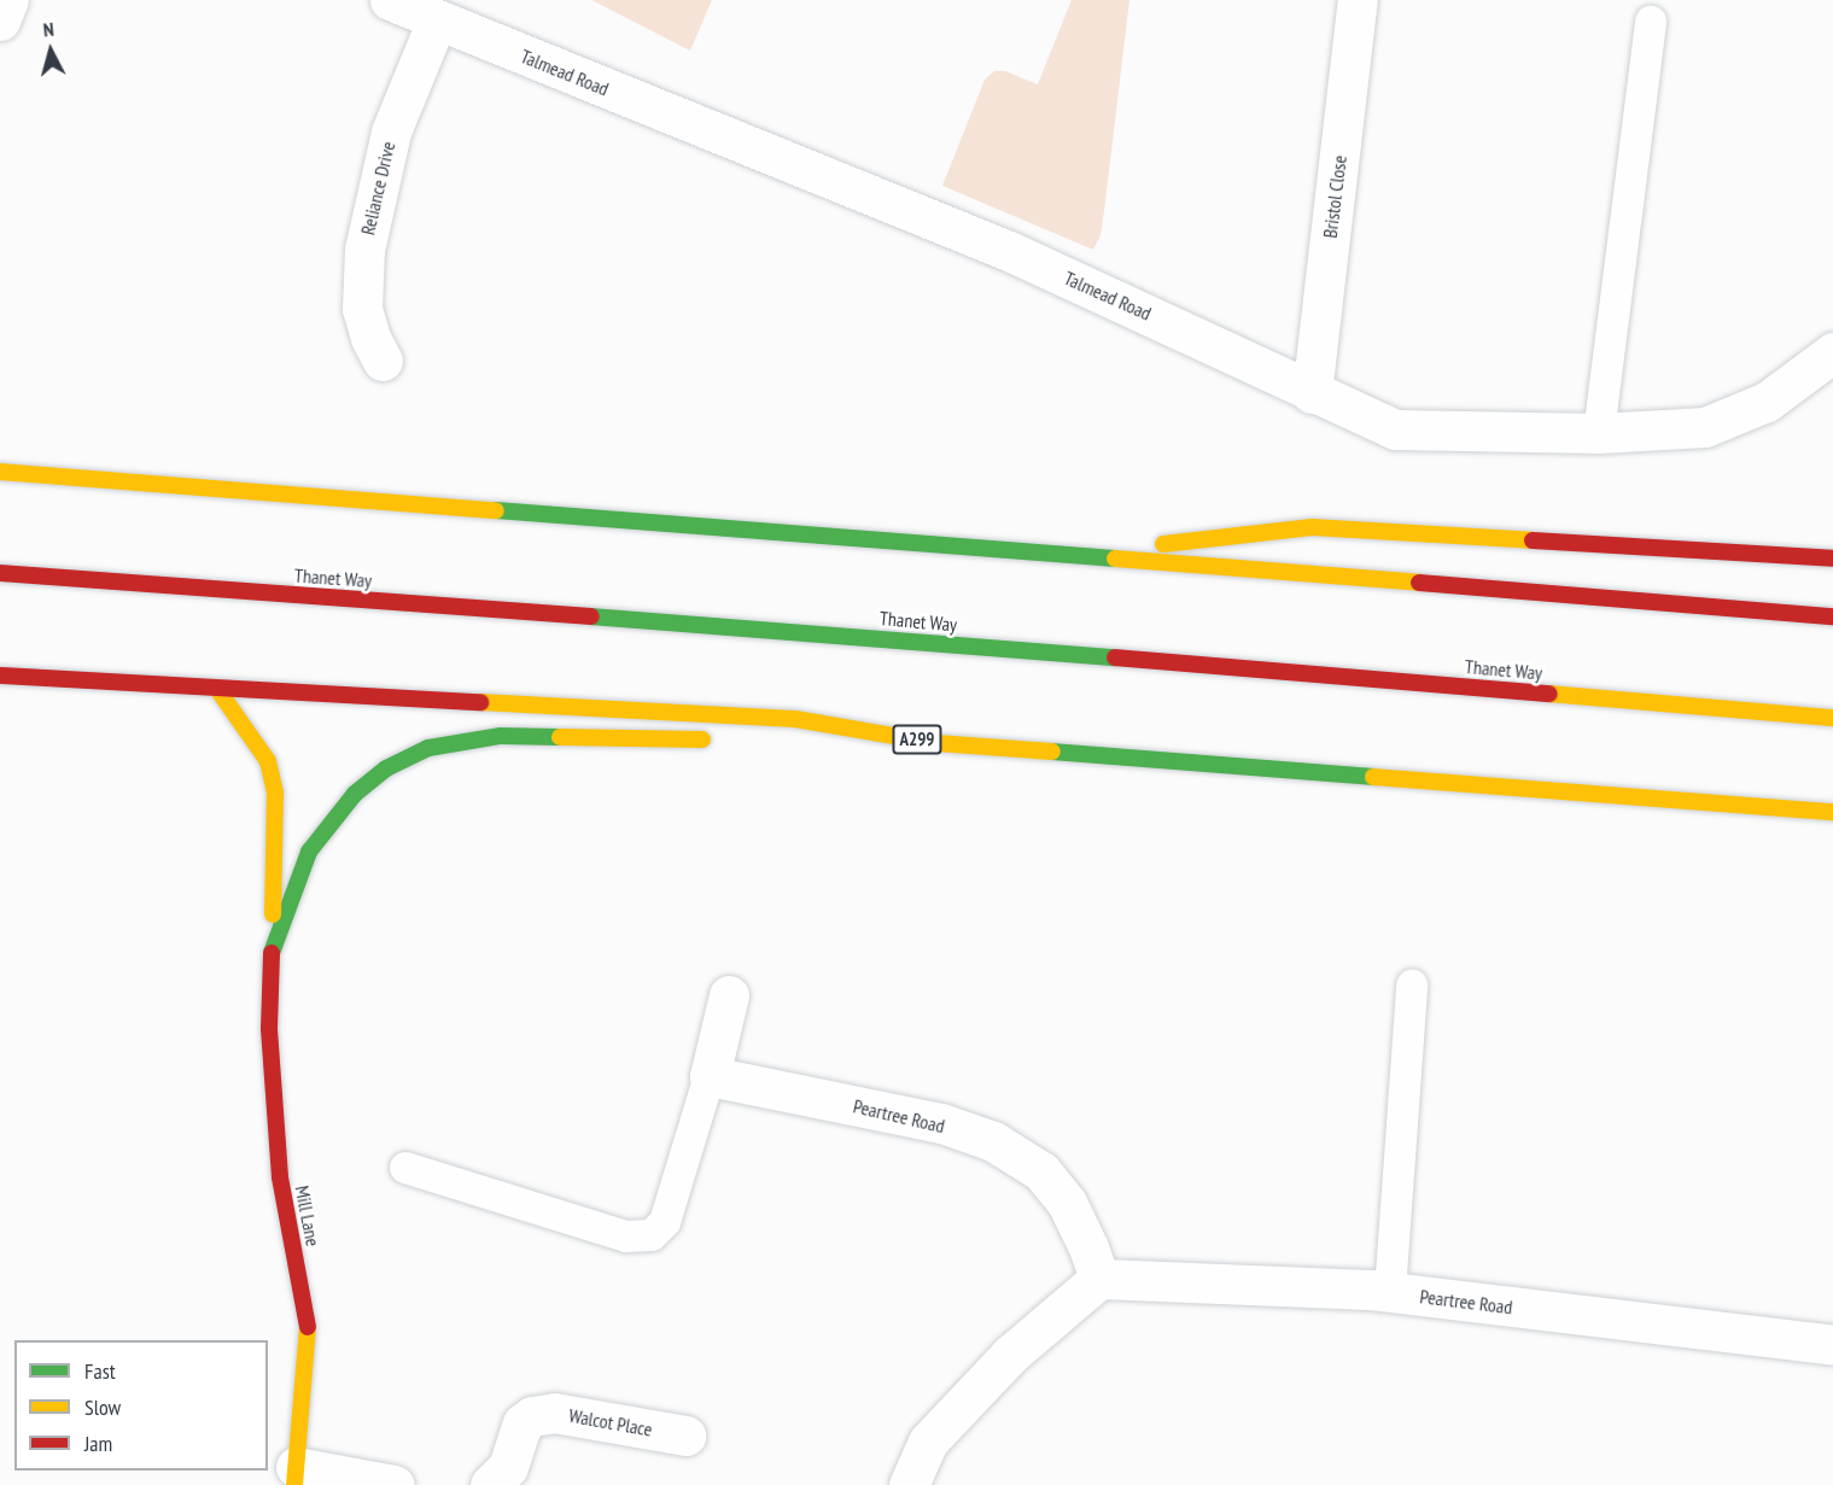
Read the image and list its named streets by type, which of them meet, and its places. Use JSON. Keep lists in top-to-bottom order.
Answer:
{
  "streets": {
    "main road": ["Thanet Way", "A299", "Mill Lane"],
    "street": [
      "Talmead Road",
      "Reliance Drive",
      "Bristol Close",
      "Peartree Road",
      "Walcot Place"
    ]
  },
  "crossings": [
    ["Talmead Road", "Reliance Drive"],
    ["Talmead Road", "Bristol Close"],
    ["A299", "Mill Lane"]
  ],
  "legend": ["Fast", "Slow", "Jam"],
  "north": "top"
}
